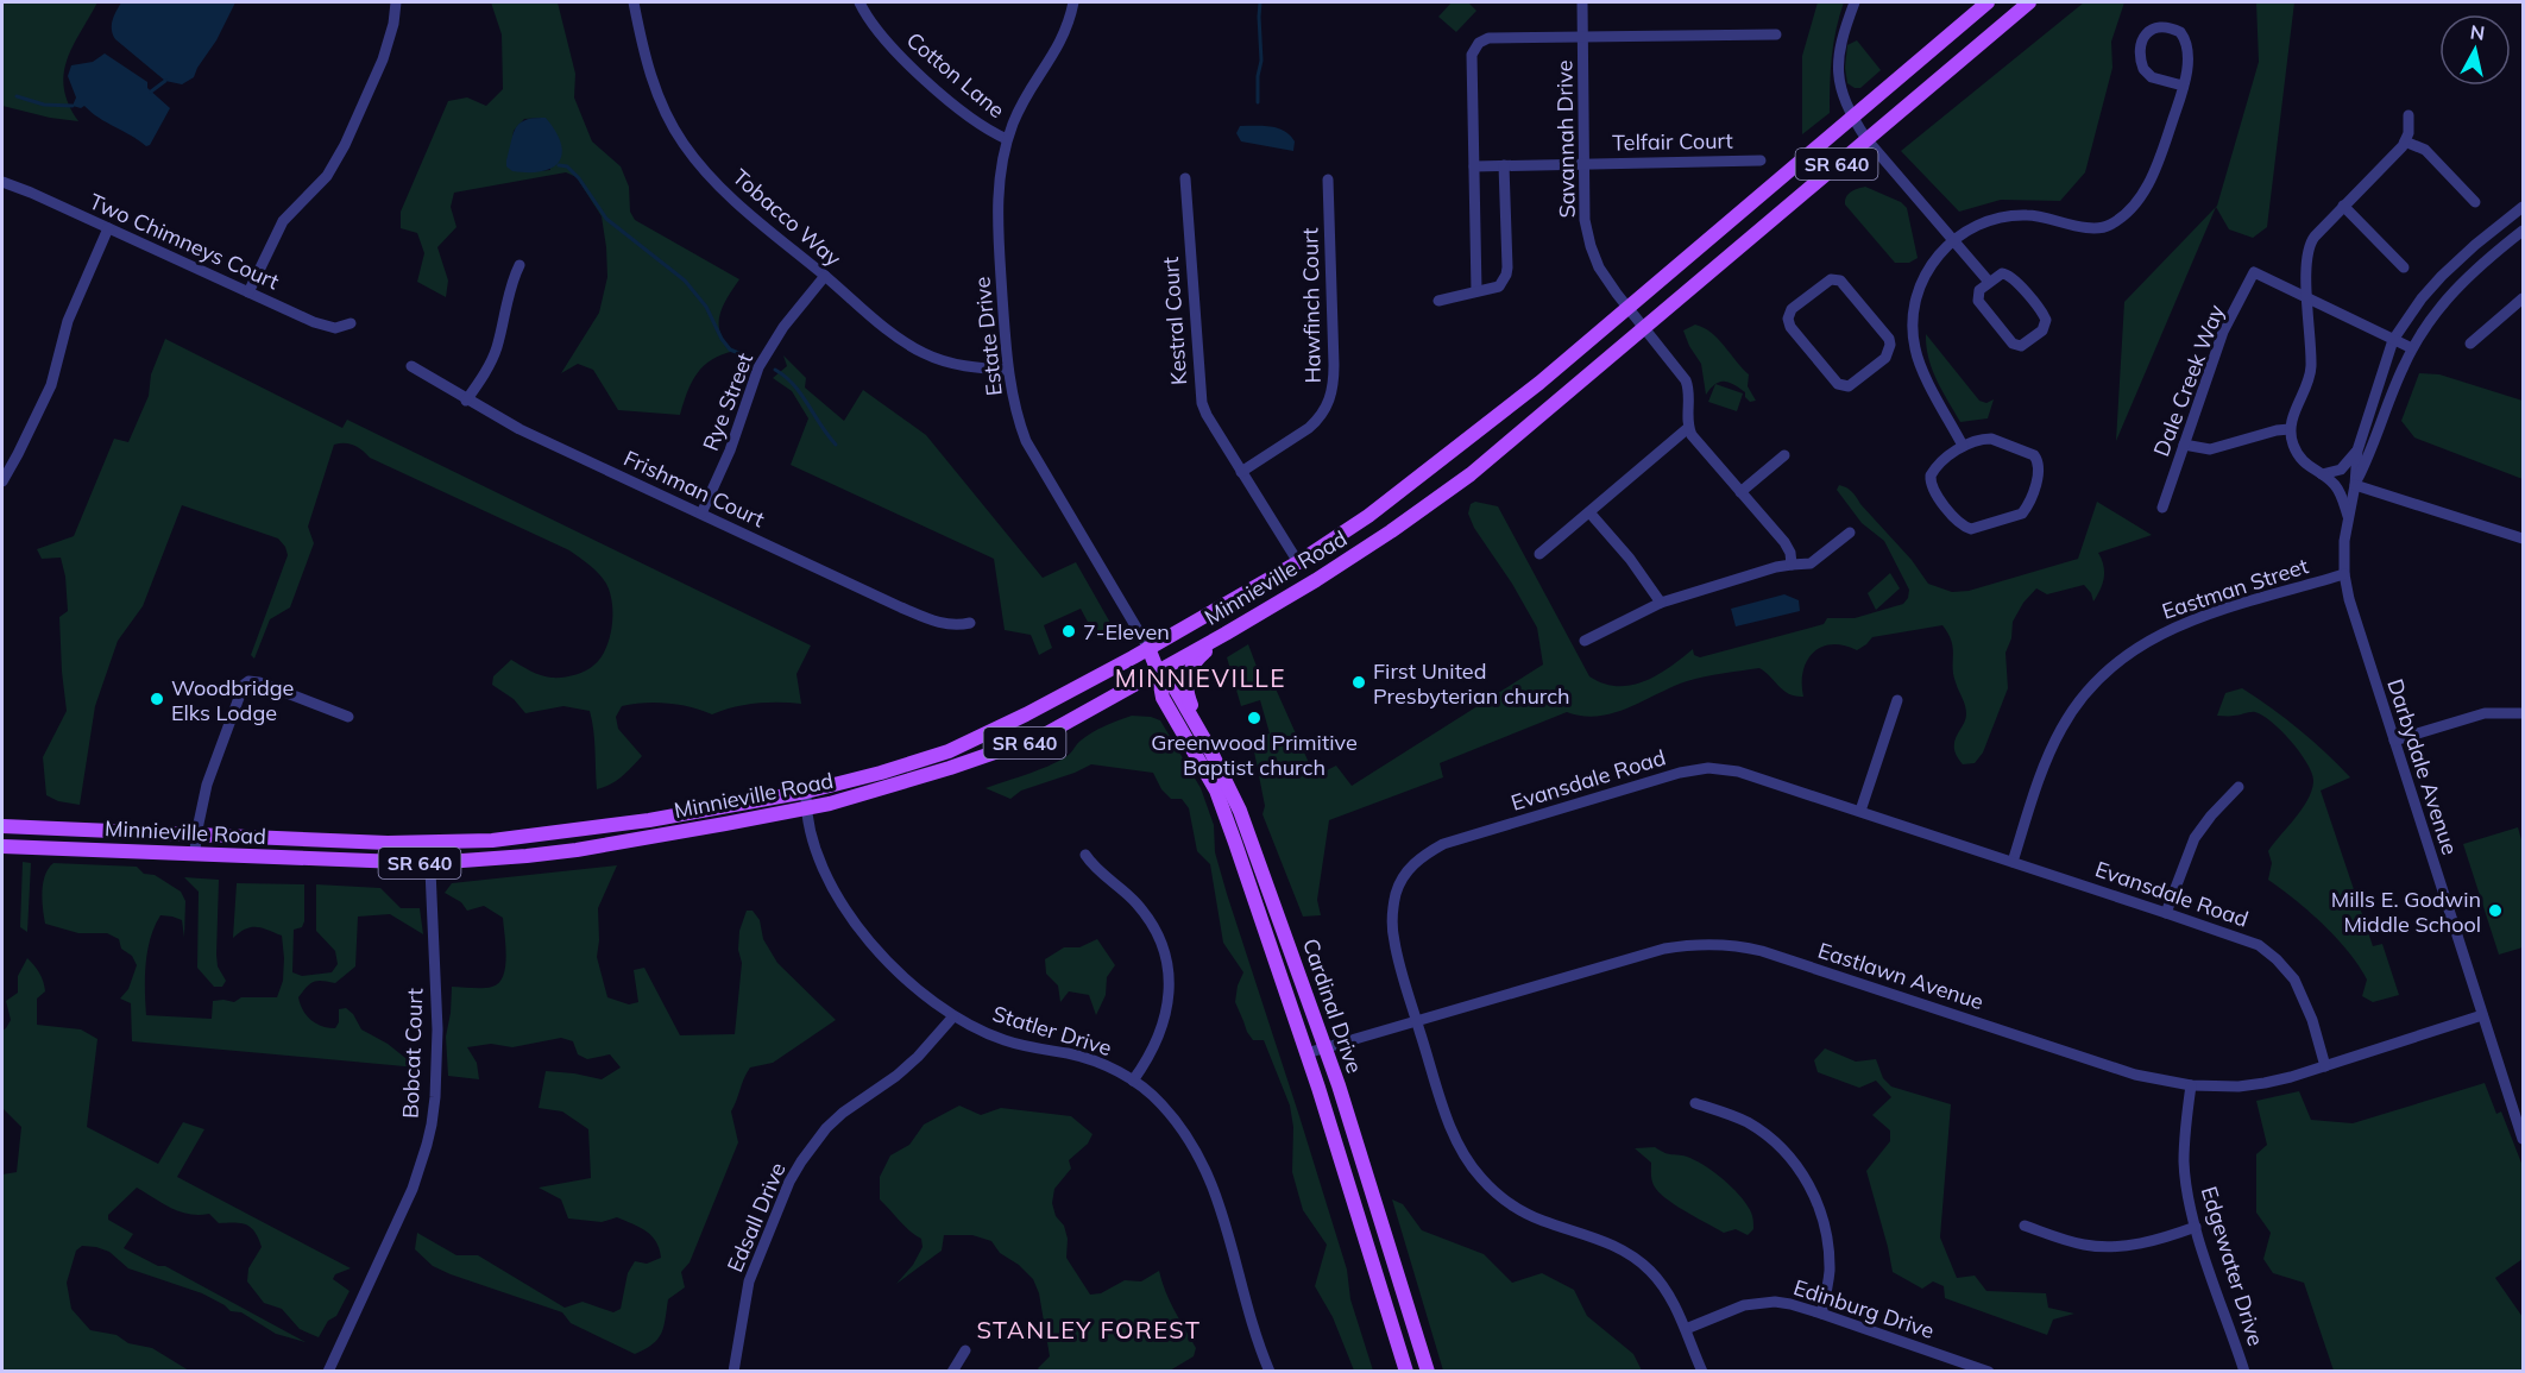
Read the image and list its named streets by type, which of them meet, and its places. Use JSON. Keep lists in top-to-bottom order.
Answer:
{
  "streets": {
    "main road": ["SR 640", "Minnieville Road", "Cardinal Drive"],
    "street": [
      "Cotton Lane",
      "Savannah Drive",
      "Telfair Court",
      "Tobacco Way",
      "Two Chimneys Court",
      "Hawfinch Court",
      "Kestral Court",
      "Estate Drive",
      "Dale Creek Way",
      "Rye Street",
      "Frishman Court",
      "Eastman Street",
      "Darbydale Avenue",
      "Evansdale Road",
      "Eastlawn Avenue",
      "Statler Drive",
      "Bobcat Court",
      "Edsall Drive",
      "Edgewater Drive",
      "Edinburg Drive"
    ]
  },
  "crossings": [
    ["Cotton Lane", "Estate Drive"],
    ["Savannah Drive", "Telfair Court"],
    ["Savannah Drive", "Minnieville Road"],
    ["Tobacco Way", "Estate Drive"],
    ["Tobacco Way", "Rye Street"],
    ["Hawfinch Court", "Kestral Court"],
    ["Kestral Court", "Minnieville Road"],
    ["Estate Drive", "Minnieville Road"],
    ["Estate Drive", "Cardinal Drive"],
    ["Dale Creek Way", "Darbydale Avenue"],
    ["Rye Street", "Frishman Court"],
    ["Minnieville Road", "Cardinal Drive"],
    ["Minnieville Road", "Statler Drive"],
    ["Minnieville Road", "Bobcat Court"],
    ["Eastman Street", "Darbydale Avenue"],
    ["Eastman Street", "Evansdale Road"],
    ["Darbydale Avenue", "Eastlawn Avenue"],
    ["Evansdale Road", "Eastlawn Avenue"],
    ["Evansdale Road", "Edinburg Drive"],
    ["Eastlawn Avenue", "Cardinal Drive"],
    ["Eastlawn Avenue", "Edgewater Drive"],
    ["Statler Drive", "Edsall Drive"]
  ],
  "districts": ["MINNIEVILLE", "STANLEY FOREST"],
  "places": [
    "7-Eleven",
    "First United Presbyterian church",
    "Woodbridge Elks Lodge",
    "Greenwood Primitive Baptist church",
    "Mills E. Godwin Middle School"
  ],
  "north": "top"
}
